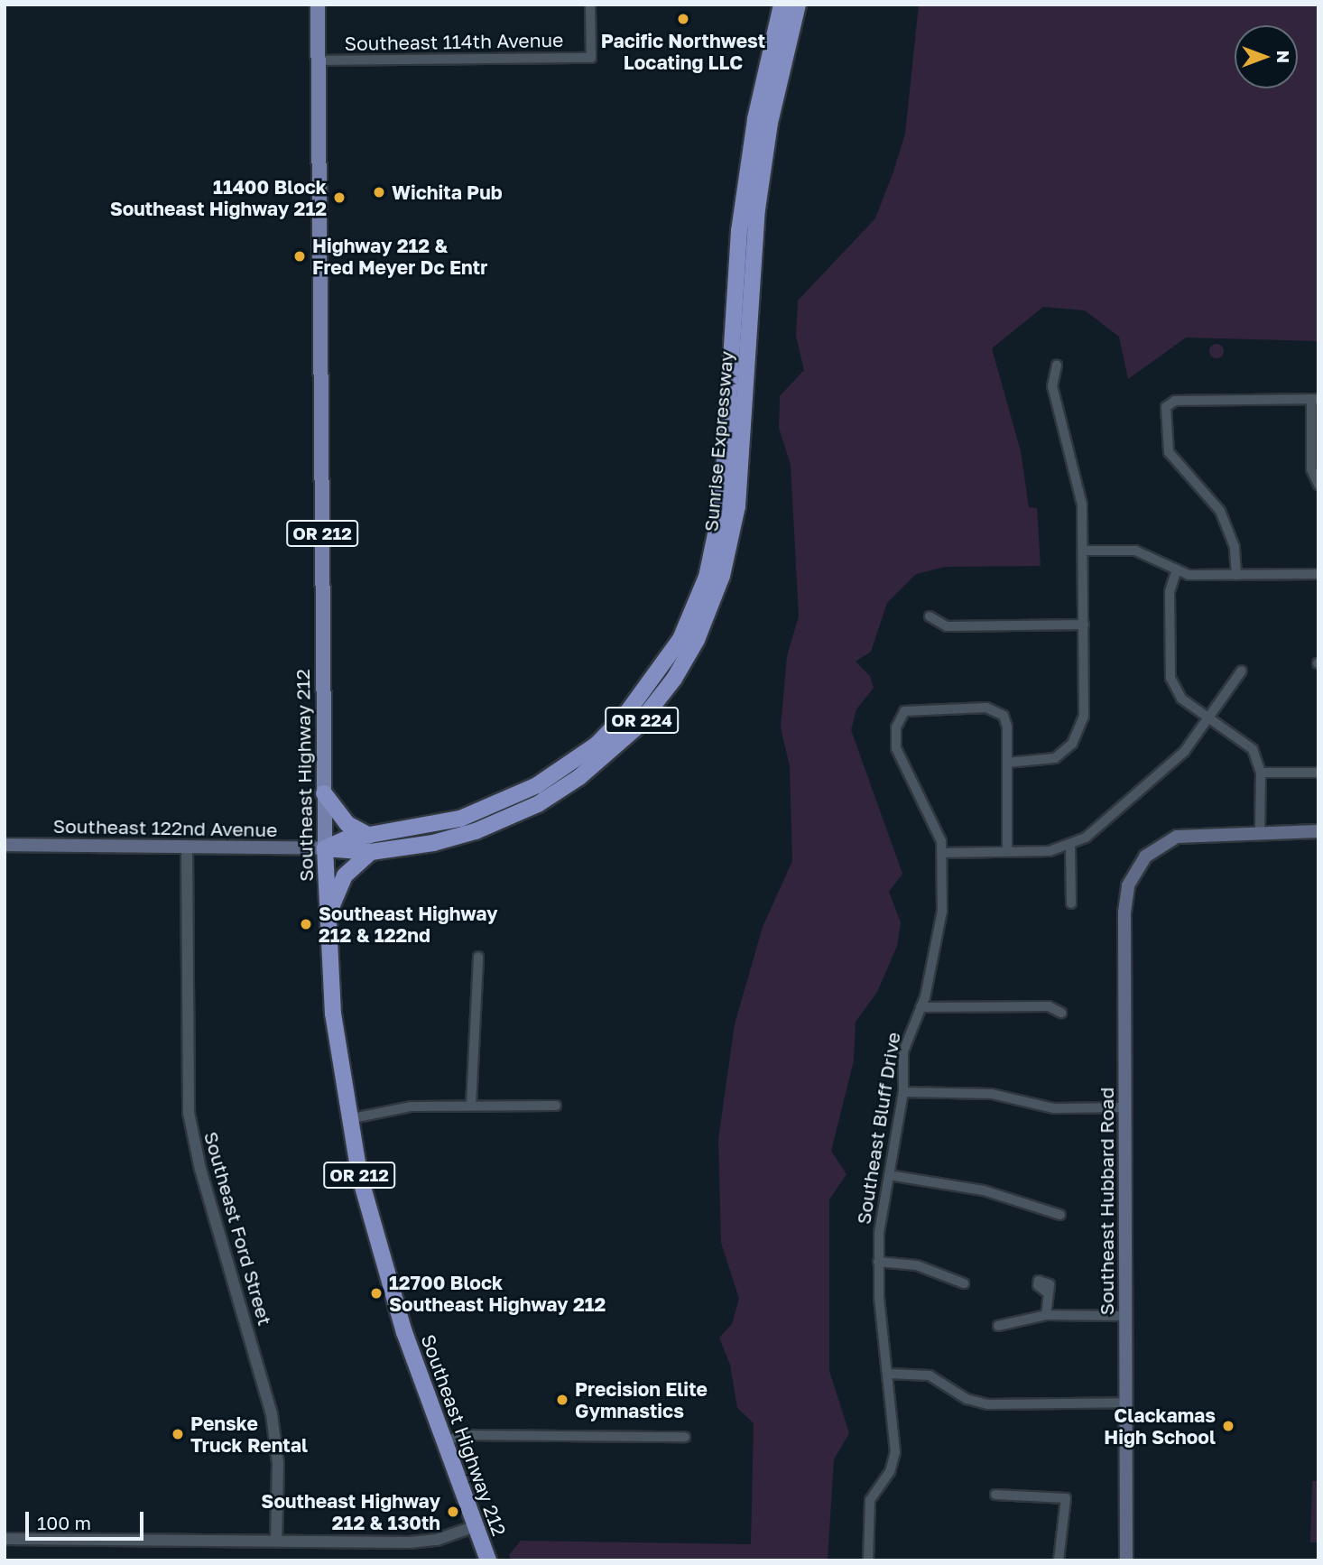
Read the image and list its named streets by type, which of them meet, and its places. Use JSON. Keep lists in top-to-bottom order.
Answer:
{
  "streets": {
    "highway": [
      "Sunrise Expressway",
      "OR 212",
      "OR 224",
      "Southeast Highway 212"
    ],
    "main road": ["Southeast 122nd Avenue", "Southeast Hubbard Road"],
    "street": ["Southeast 114th Avenue", "Southeast Bluff Drive", "Southeast Ford Street"]
  },
  "crossings": [
    ["Southeast 114th Avenue", "Southeast Highway 212"],
    ["Sunrise Expressway", "Southeast Highway 212"],
    ["Sunrise Expressway", "Southeast 122nd Avenue"],
    ["Southeast Highway 212", "Southeast 122nd Avenue"],
    ["Southeast 122nd Avenue", "Southeast Ford Street"]
  ],
  "places": [
    "Pacific Northwest Locating LLC",
    "Wichita Pub",
    "11400 Block Southeast Highway 212",
    "Highway 212 & Fred Meyer Dc Entr",
    "Southeast Highway 212 & 122nd",
    "12700 Block Southeast Highway 212",
    "Precision Elite Gymnastics",
    "Clackamas High School",
    "Penske Truck Rental",
    "Southeast Highway 212 & 130th"
  ],
  "scale_bar": "100 m",
  "north": "right"
}
